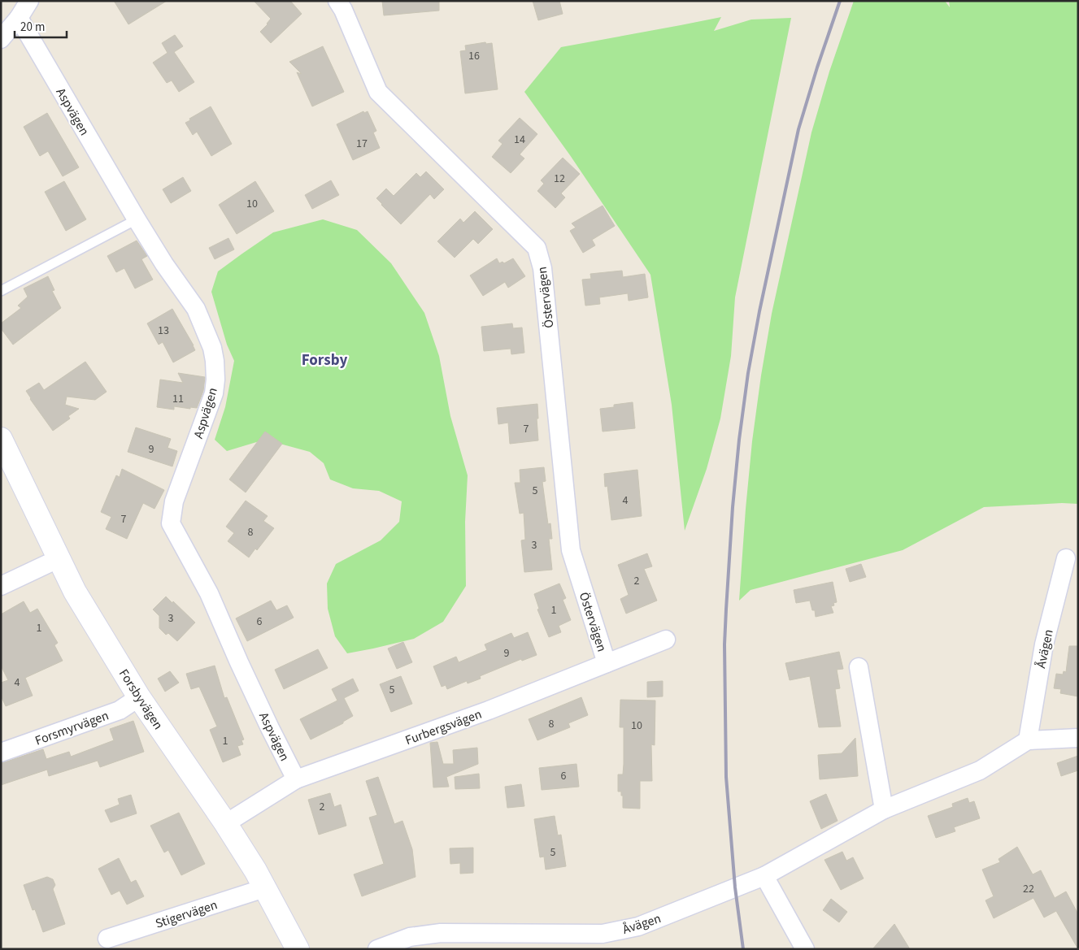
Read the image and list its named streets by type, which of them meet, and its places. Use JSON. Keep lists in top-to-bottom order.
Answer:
{
  "streets": {
    "street": [
      "Aspvägen",
      "Östervägen",
      "Åvägen",
      "Forsbyvägen",
      "Furbergsvägen",
      "Forsmyrvägen",
      "Stigervägen"
    ]
  },
  "crossings": [
    ["Aspvägen", "Furbergsvägen"],
    ["Östervägen", "Furbergsvägen"],
    ["Forsbyvägen", "Furbergsvägen"],
    ["Forsbyvägen", "Forsmyrvägen"],
    ["Forsbyvägen", "Stigervägen"]
  ],
  "districts": ["Forsby"],
  "house_numbers": [
    "16",
    "14",
    "17",
    "12",
    "10",
    "13",
    "11",
    "7",
    "9",
    "5",
    "4",
    "7",
    "8",
    "3",
    "2",
    "1",
    "3",
    "6",
    "1",
    "9",
    "4",
    "5",
    "8",
    "10",
    "1",
    "6",
    "2",
    "5",
    "22"
  ],
  "scale_bar": "20 m"
}
